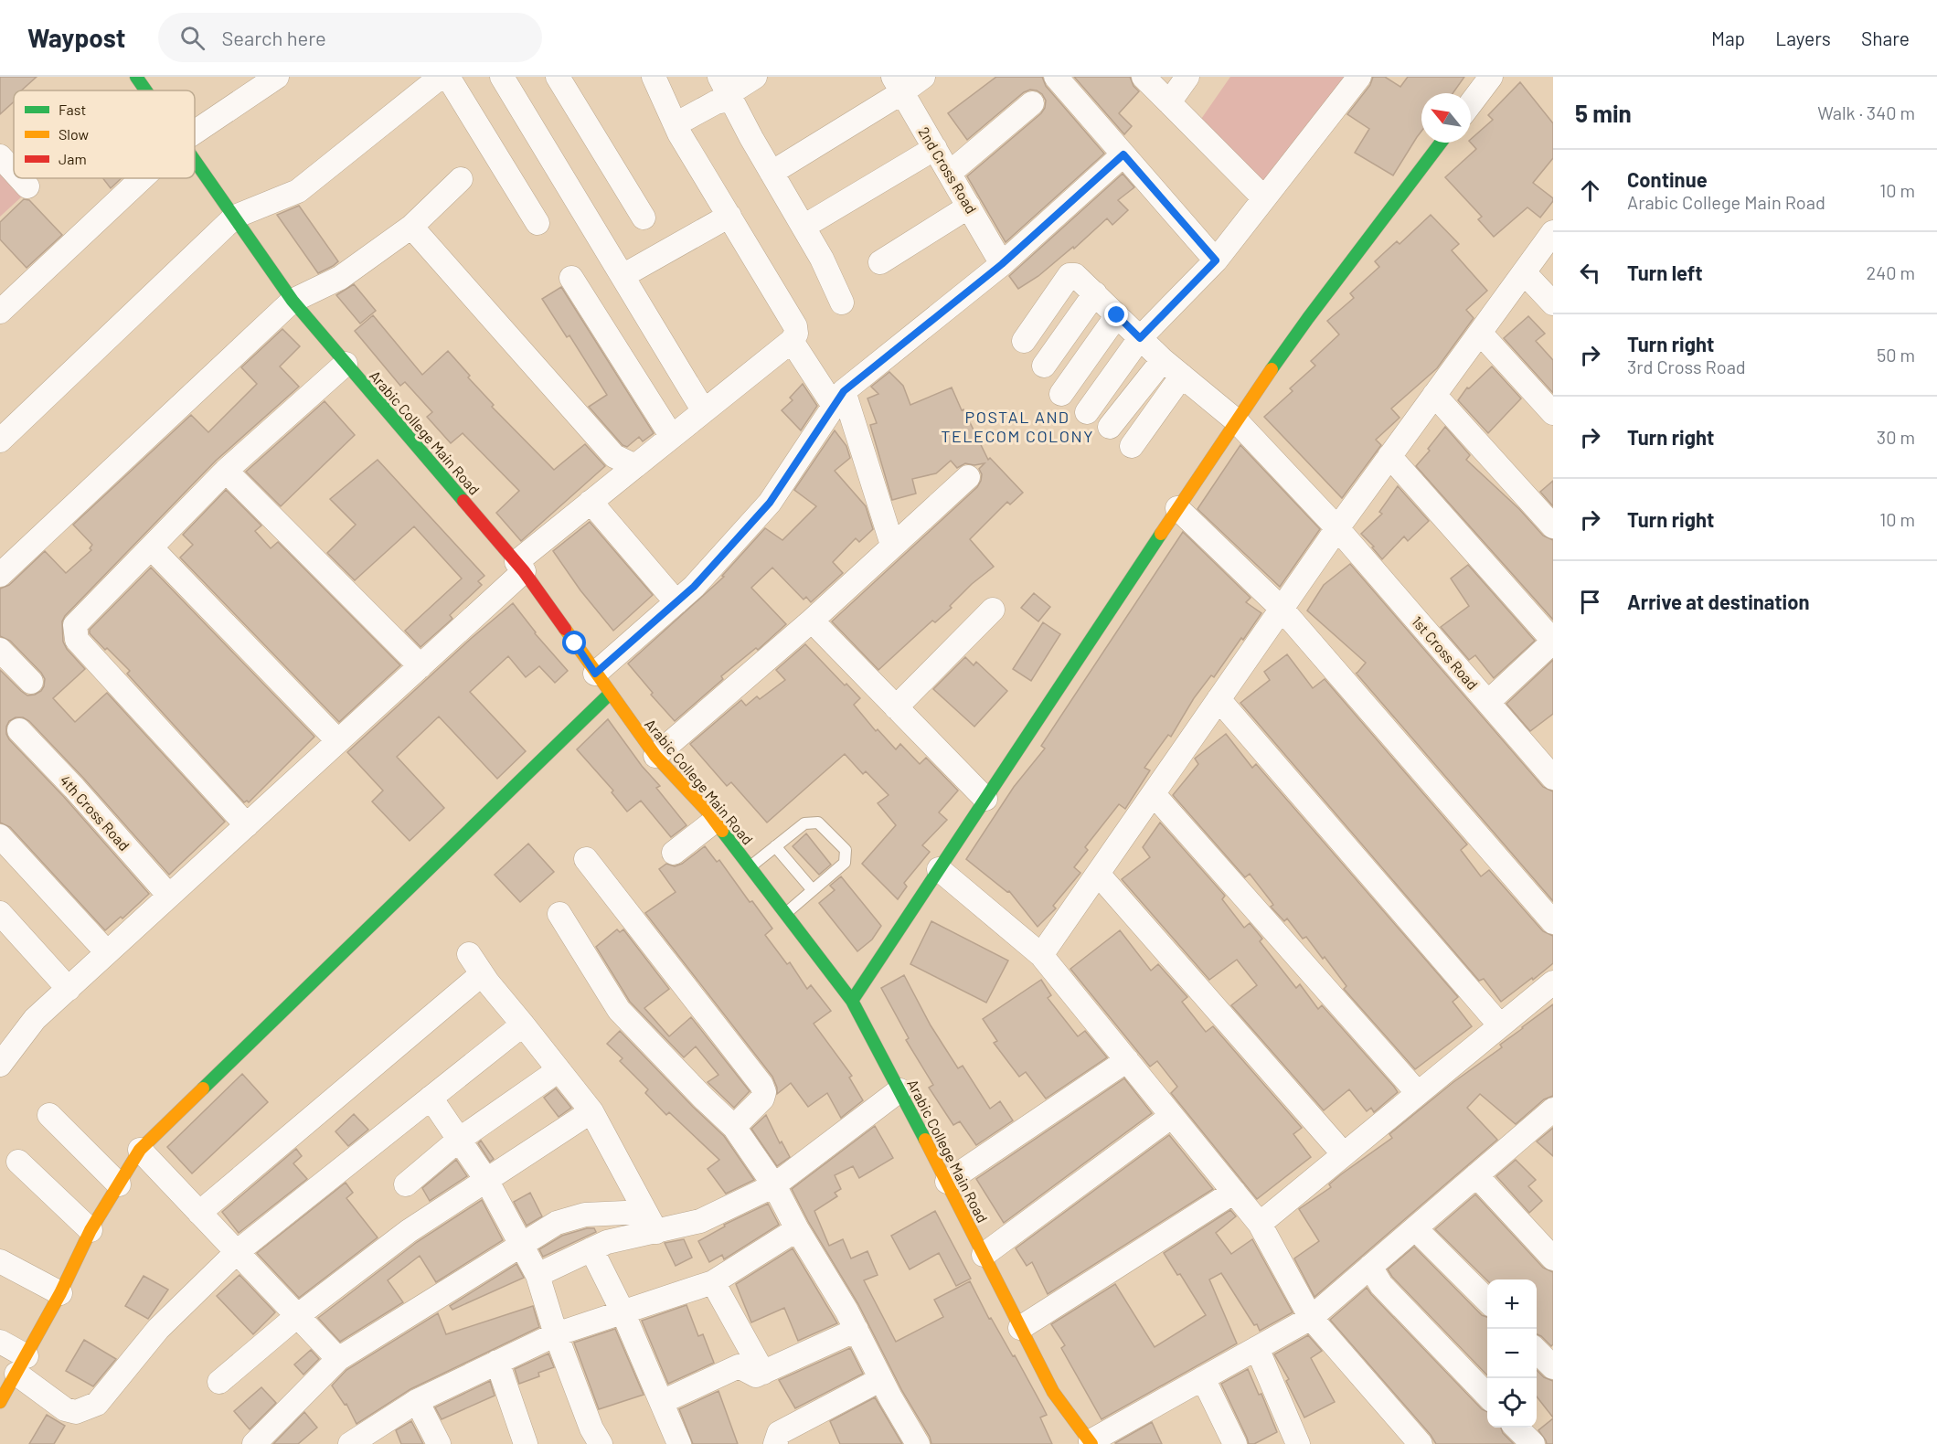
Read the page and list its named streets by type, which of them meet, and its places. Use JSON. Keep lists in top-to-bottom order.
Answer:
{
  "streets": {
    "street": [
      "2nd Cross Road",
      "Arabic College Main Road",
      "1st Cross Road",
      "4th Cross Road"
    ]
  },
  "districts": ["POSTAL AND TELECOM COLONY"],
  "legend": ["Fast", "Slow", "Jam"],
  "north": "top left",
  "page": {
    "header": "Waypost",
    "search": "Search here",
    "nav": ["Map", "Layers", "Share"],
    "heading": ["5 min", "Walk · 340 m"],
    "list": [
      ["Continue", "Arabic College Main Road", "10 m"],
      ["Turn left", "240 m"],
      ["Turn right", "3rd Cross Road", "50 m"],
      ["Turn right", "30 m"],
      ["Turn right", "10 m"],
      "Arrive at destination"
    ],
    "map_buttons": ["+", "−"]
  }
}
